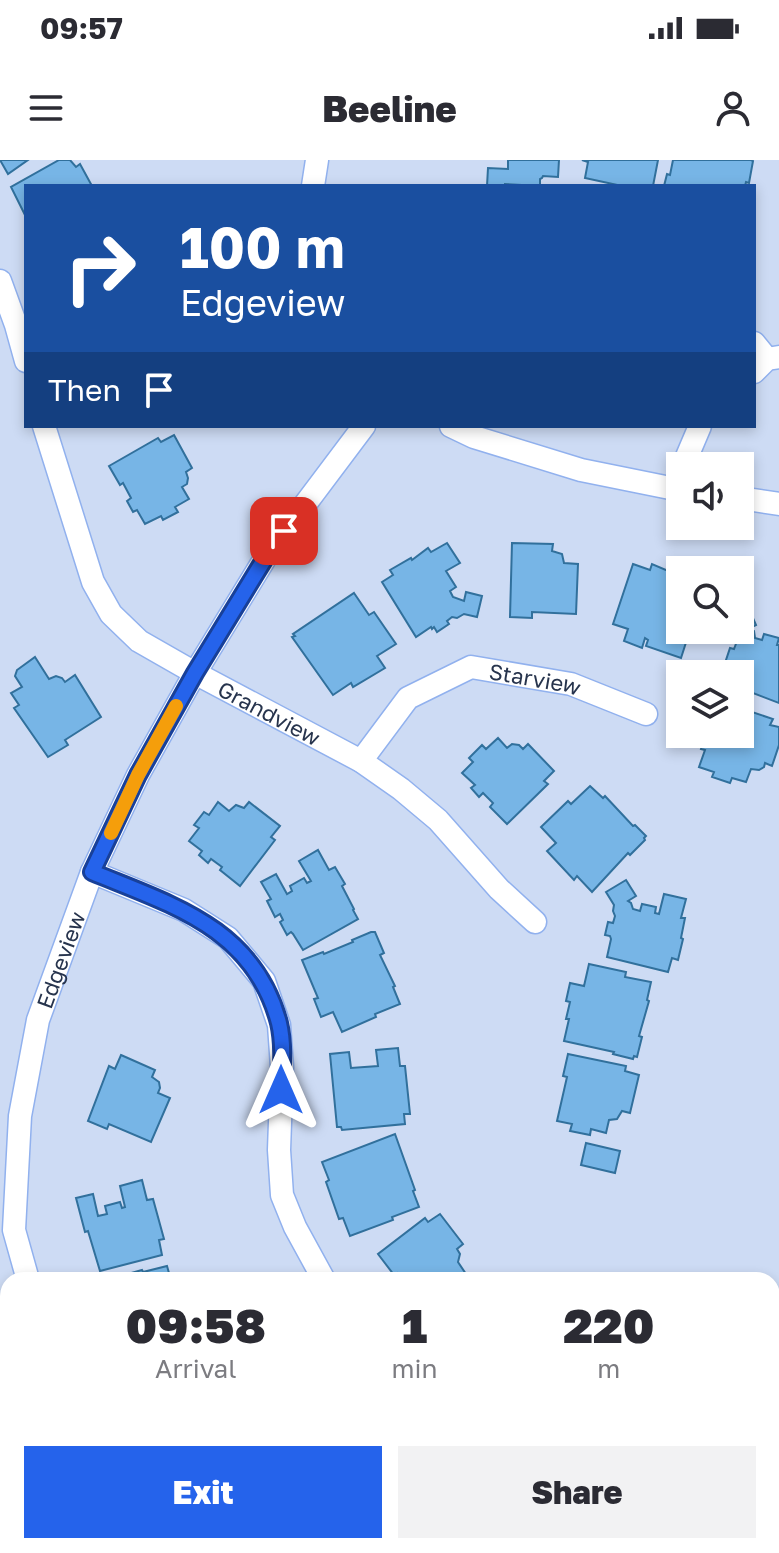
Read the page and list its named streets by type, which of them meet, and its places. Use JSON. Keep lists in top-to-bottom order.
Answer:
{
  "streets": {
    "street": ["Starview", "Grandview", "Edgeview"]
  },
  "crossings": [
    ["Starview", "Grandview"],
    ["Grandview", "Edgeview"]
  ],
  "page": {
    "status": "09:57",
    "header": "Beeline",
    "turn": ["100 m", "Edgeview"],
    "then": "Then",
    "eta": [
      "09:58",
      "Arrival",
      "1",
      "min",
      "220",
      "m"
    ],
    "buttons": ["Exit", "Share"]
  }
}
